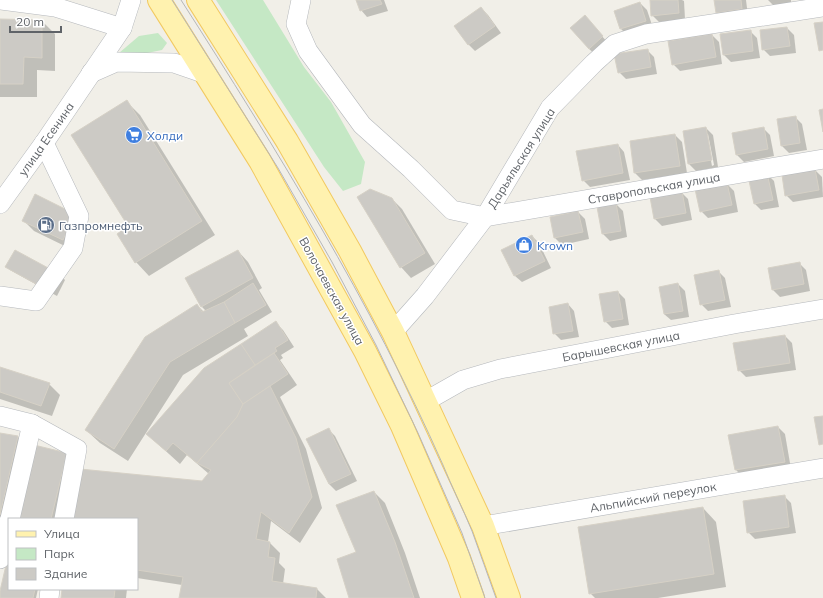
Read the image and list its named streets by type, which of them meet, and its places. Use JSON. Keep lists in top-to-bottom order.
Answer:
{
  "streets": {
    "main road": ["Волочаевская улица"],
    "street": [
      "улица Есенина",
      "Дарьяльская улица",
      "Ставропольская улица",
      "Барышевская улица",
      "Альпийский переулок"
    ]
  },
  "crossings": [
    ["Дарьяльская улица", "Ставропольская улица"]
  ],
  "places": {
    "supermarket": ["Холди"],
    "fuel station": ["Газпромнефть"],
    "shop": ["Krown"]
  },
  "legend": ["Улица", "Парк", "Здание"],
  "scale_bar": "20 m"
}
